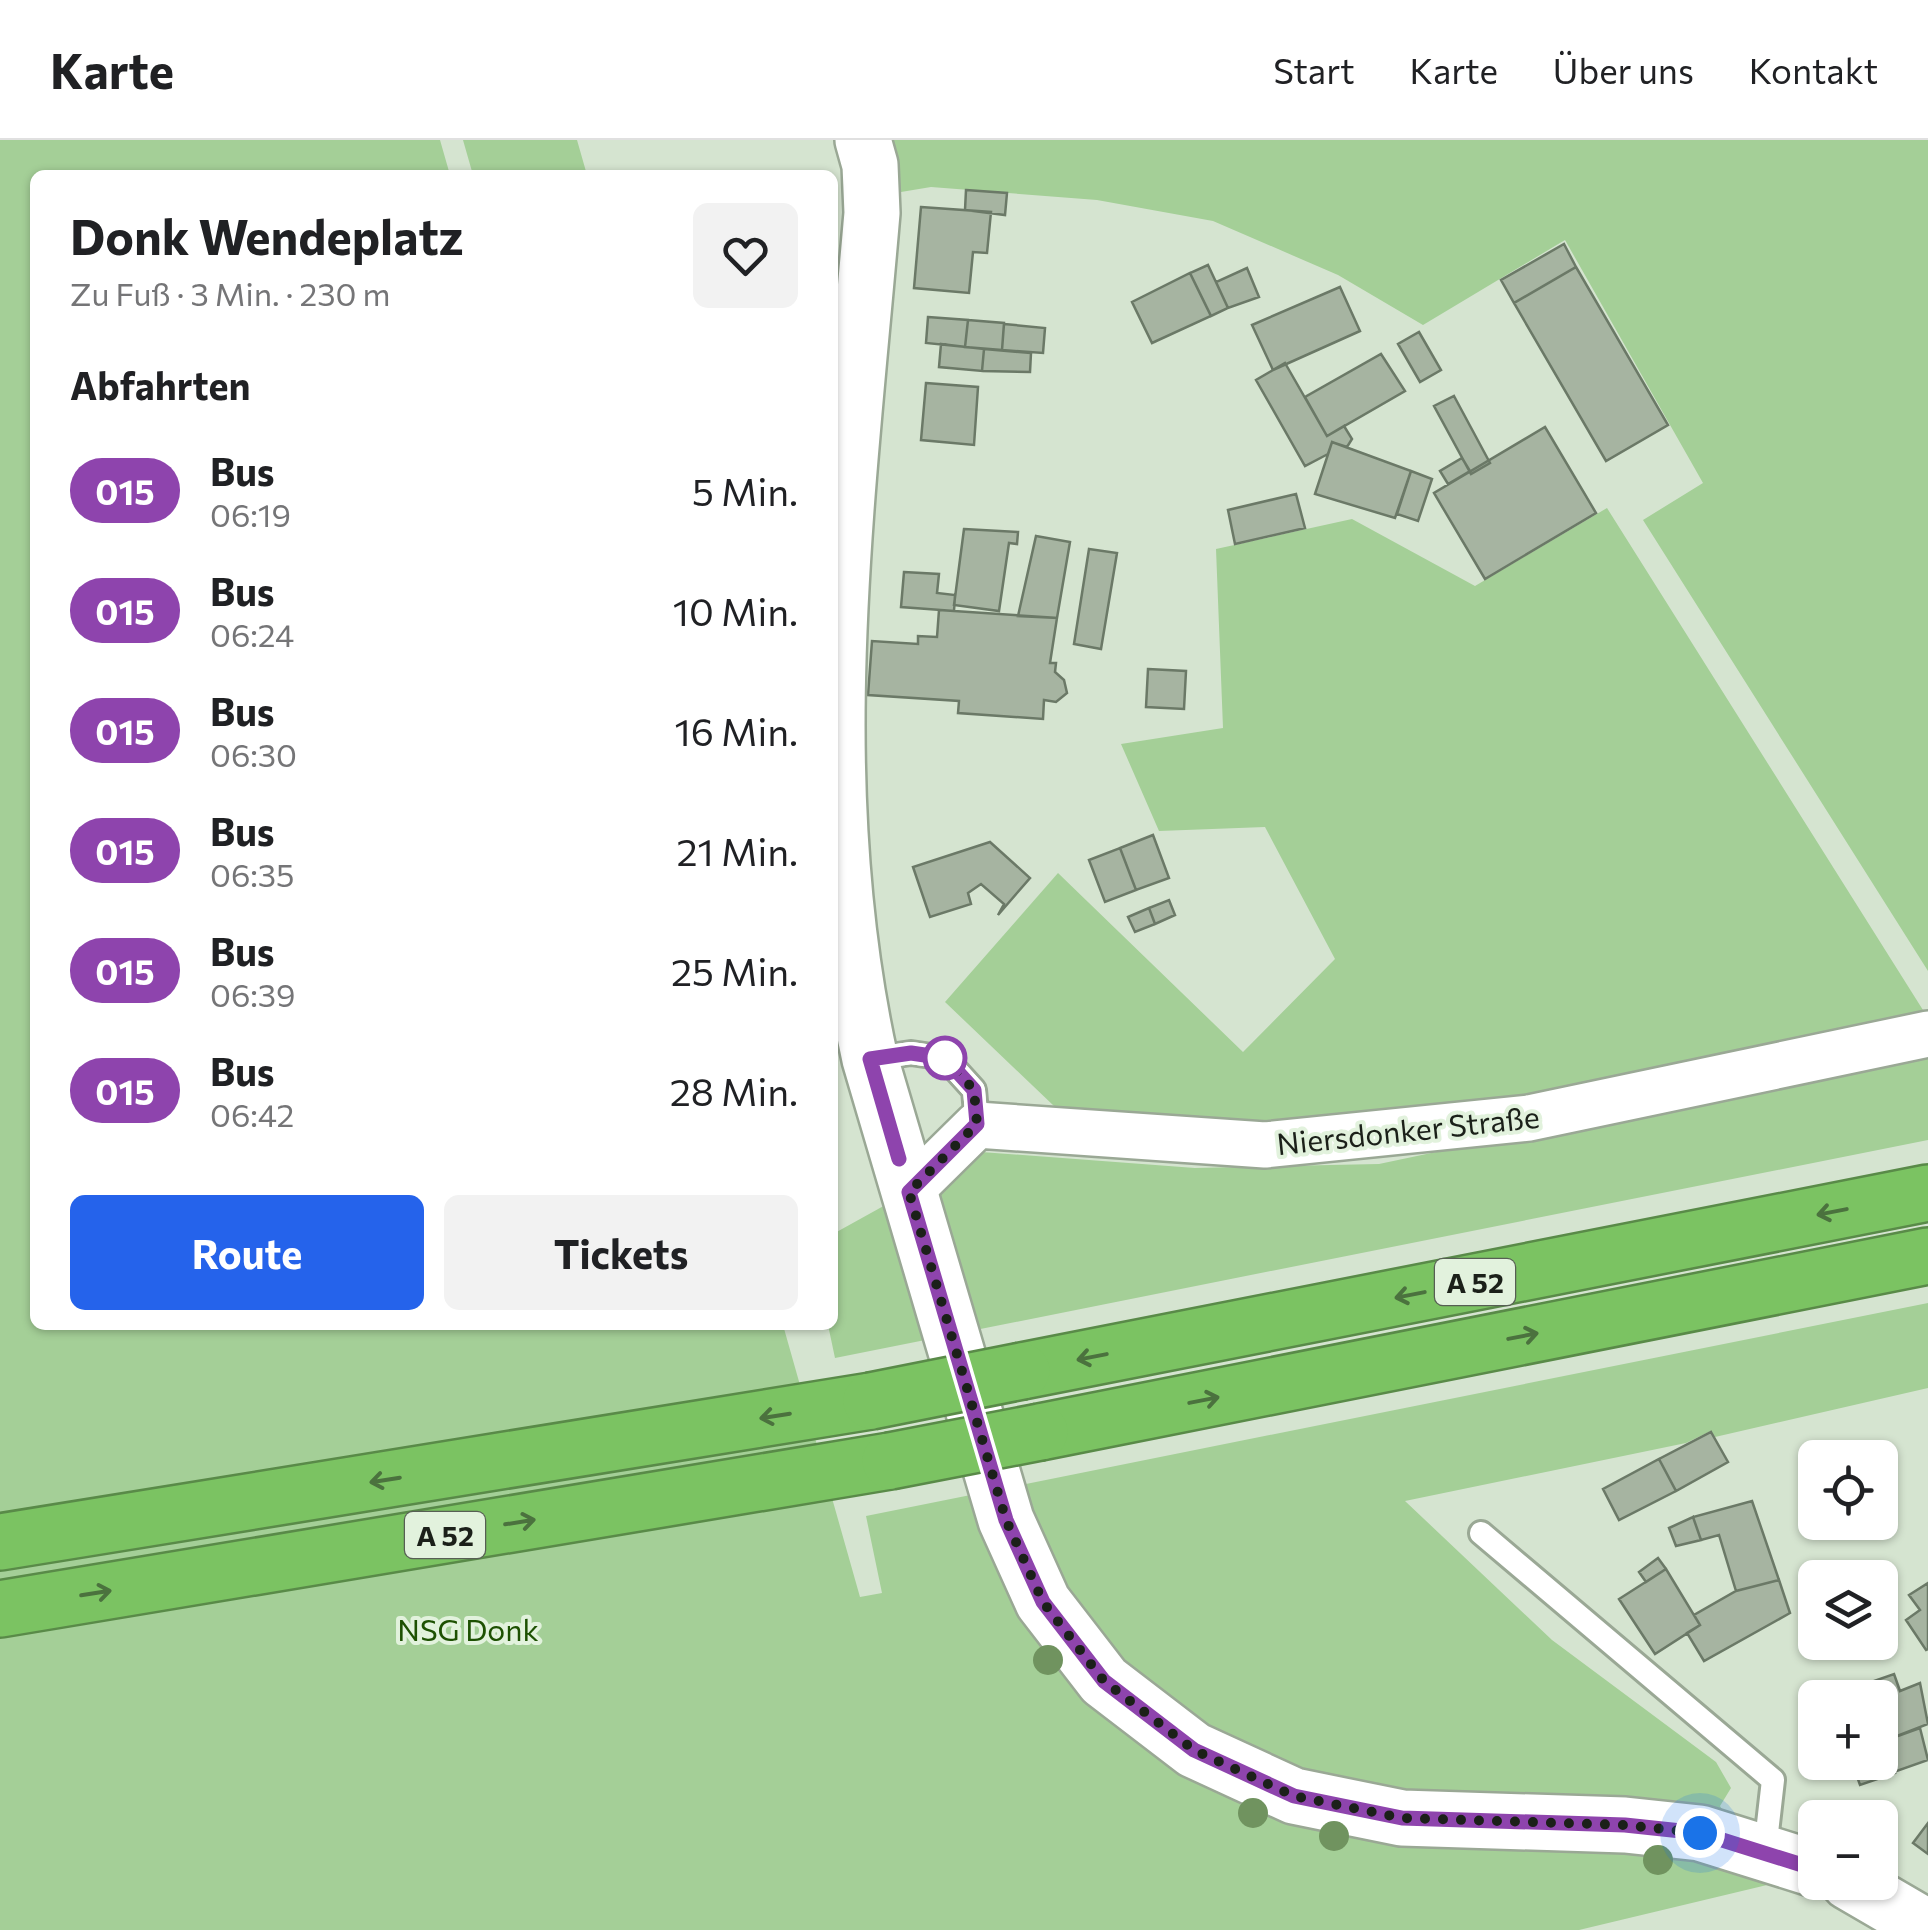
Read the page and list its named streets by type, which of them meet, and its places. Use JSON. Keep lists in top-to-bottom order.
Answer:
{
  "streets": {
    "highway": ["A 52"],
    "street": ["Niersdonker Straße"]
  },
  "parks": ["NSG Donk"],
  "lines": ["bus line 015"],
  "page": {
    "header": "Karte",
    "nav": [
      "Start",
      "Karte",
      "Über uns",
      "Kontakt"
    ],
    "heading": [
      ["Donk Wendeplatz", "Zu Fuß · 3 Min. · 230 m"],
      "Abfahrten"
    ],
    "list": [
      {
        "mark": "015",
        "name": "Bus",
        "note": "06:19",
        "value": "5 Min."
      },
      {
        "mark": "015",
        "name": "Bus",
        "note": "06:24",
        "value": "10 Min."
      },
      {
        "mark": "015",
        "name": "Bus",
        "note": "06:30",
        "value": "16 Min."
      },
      {
        "mark": "015",
        "name": "Bus",
        "note": "06:35",
        "value": "21 Min."
      },
      {
        "mark": "015",
        "name": "Bus",
        "note": "06:39",
        "value": "25 Min."
      },
      {
        "mark": "015",
        "name": "Bus",
        "note": "06:42",
        "value": "28 Min."
      }
    ],
    "buttons": ["Route", "Tickets"],
    "map_buttons": ["+", "−"]
  }
}
